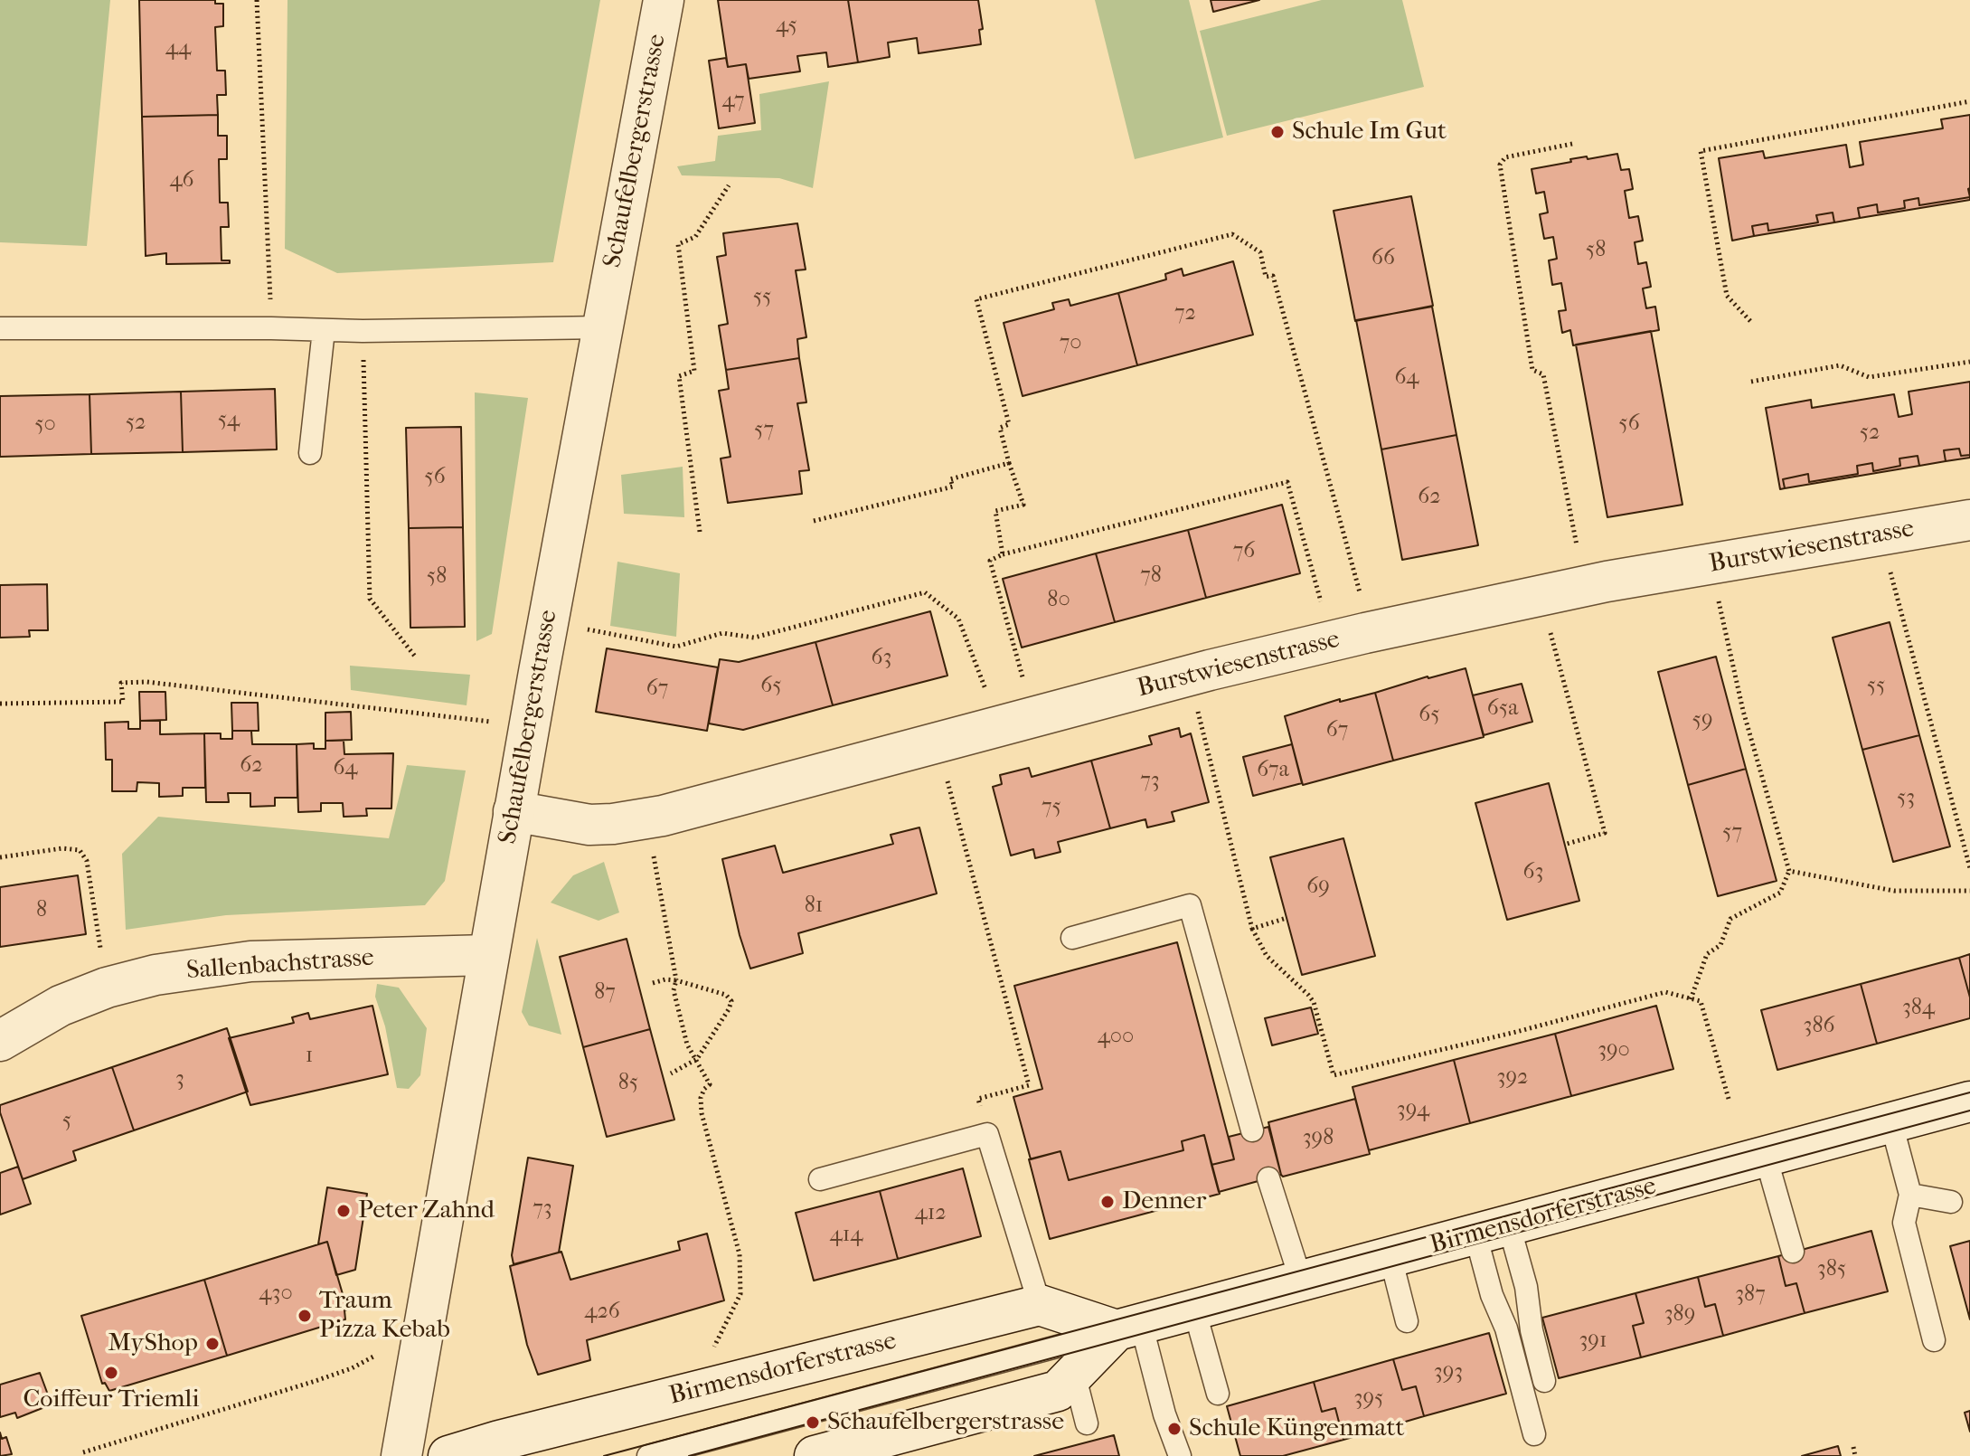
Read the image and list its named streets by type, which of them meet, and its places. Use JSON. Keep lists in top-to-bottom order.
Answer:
{
  "streets": {
    "street": [
      "Schaufelbergerstrasse",
      "Burstwiesenstrasse",
      "Sallenbachstrasse",
      "Birmensdorferstrasse"
    ]
  },
  "crossings": [
    ["Schaufelbergerstrasse", "Burstwiesenstrasse"],
    ["Schaufelbergerstrasse", "Sallenbachstrasse"]
  ],
  "places": [
    "Schule Im Gut",
    "Denner",
    "Peter Zahnd",
    "Traum Pizza Kebab",
    "MyShop",
    "Coiffeur Triemli",
    "Schaufelbergerstrasse",
    "Schule Küngenmatt"
  ],
  "house_numbers": [
    "45",
    "44",
    "47",
    "46",
    "58",
    "66",
    "55",
    "72",
    "70",
    "64",
    "54",
    "52",
    "56",
    "50",
    "57",
    "52",
    "56",
    "62",
    "76",
    "78",
    "58",
    "80",
    "63",
    "65",
    "55",
    "67",
    "65a",
    "65",
    "59",
    "67",
    "62",
    "64",
    "67a",
    "73",
    "53",
    "75",
    "57",
    "63",
    "69",
    "81",
    "8",
    "87",
    "384",
    "386",
    "400",
    "390",
    "1",
    "392",
    "3",
    "85",
    "394",
    "5",
    "398",
    "73",
    "412",
    "414",
    "385",
    "430",
    "387",
    "426",
    "389",
    "391",
    "393",
    "395"
  ]
}
